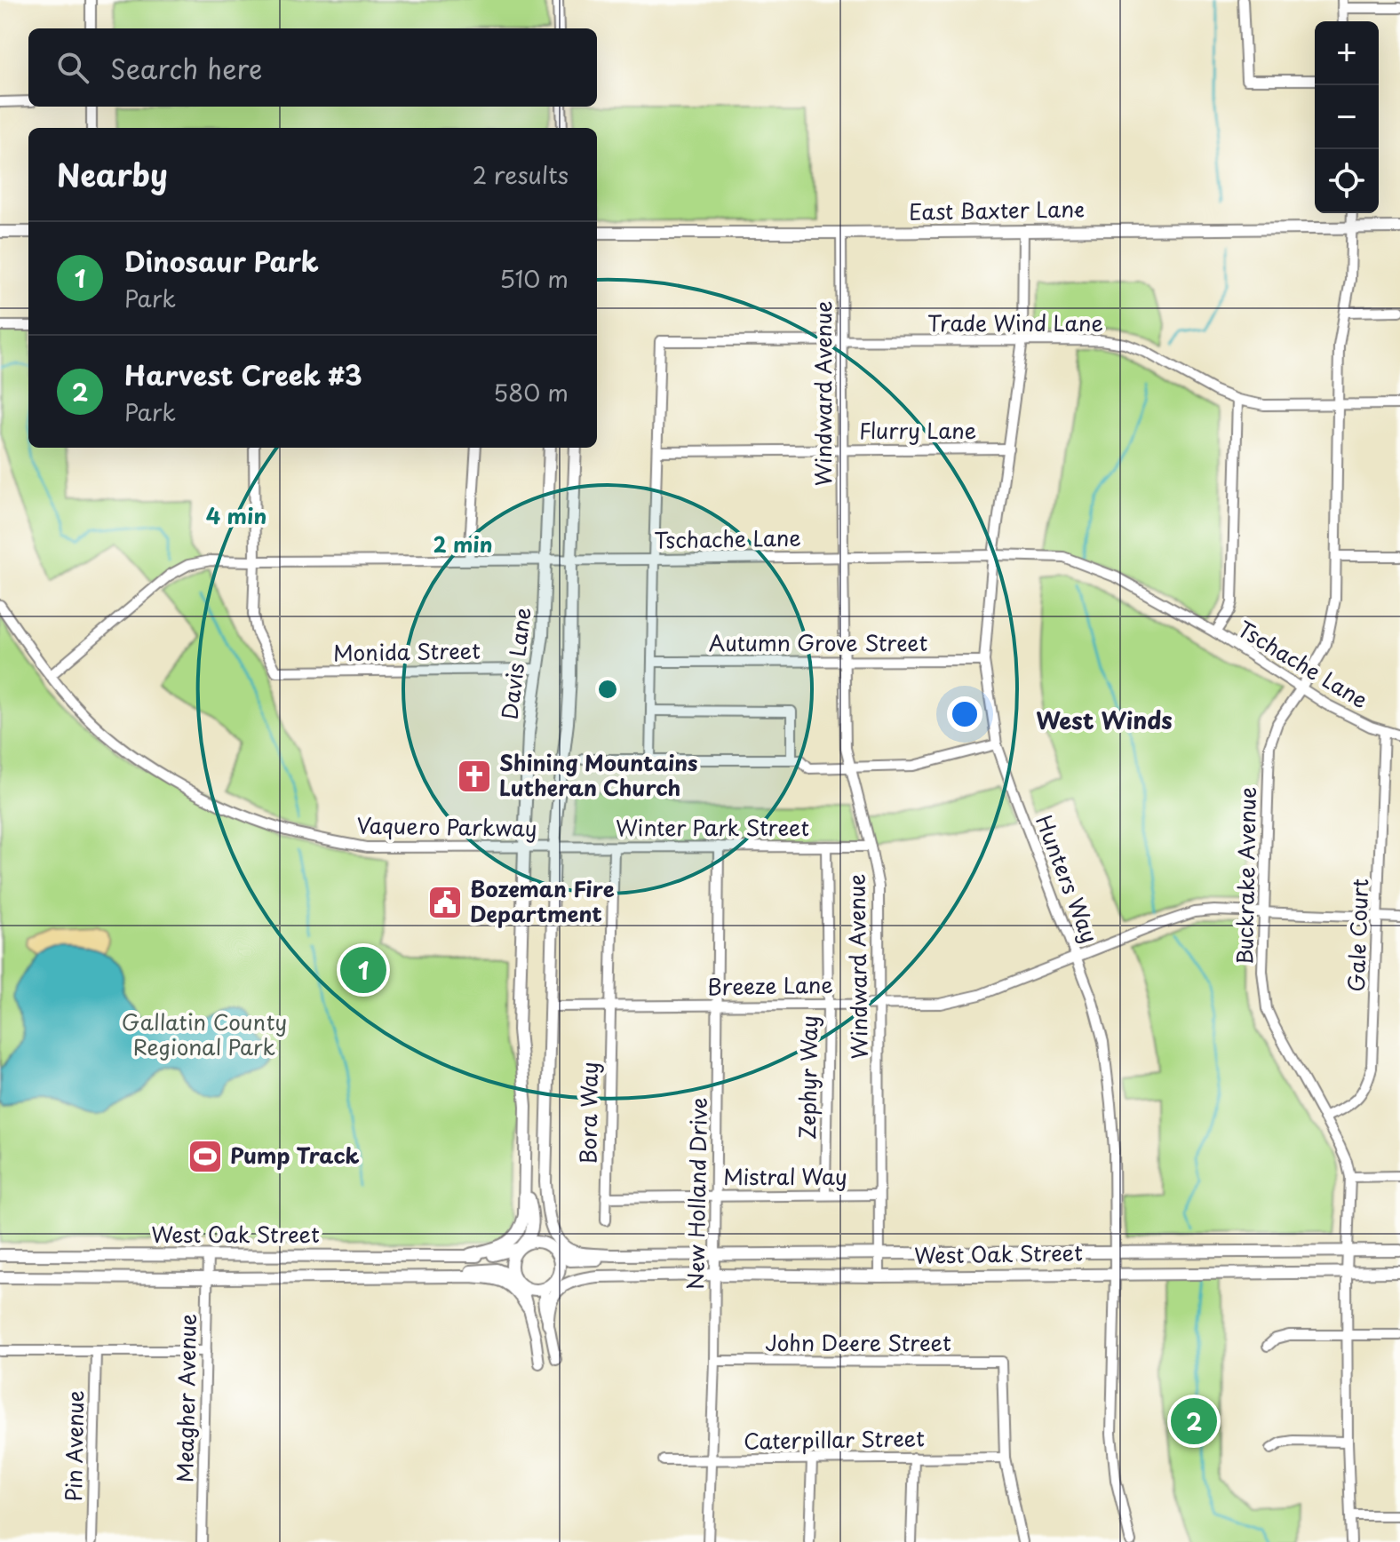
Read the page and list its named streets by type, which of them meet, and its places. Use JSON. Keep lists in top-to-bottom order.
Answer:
{
  "streets": {
    "main road": ["East Baxter Lane", "Davis Lane", "West Oak Street"],
    "street": [
      "Trade Wind Lane",
      "Windward Avenue",
      "Flurry Lane",
      "Tschache Lane",
      "Autumn Grove Street",
      "Monida Street",
      "Vaquero Parkway",
      "Winter Park Street",
      "Buckrake Avenue",
      "Hunters Way",
      "Gale Court",
      "Breeze Lane",
      "Zephyr Way",
      "Bora Way",
      "Mistral Way",
      "New Holland Drive",
      "John Deere Street",
      "Meagher Avenue",
      "Caterpillar Street",
      "Pin Avenue"
    ]
  },
  "crossings": [
    ["East Baxter Lane", "Windward Avenue"],
    ["East Baxter Lane", "Buckrake Avenue"],
    ["East Baxter Lane", "Hunters Way"],
    ["Trade Wind Lane", "Windward Avenue"],
    ["Trade Wind Lane", "Flurry Lane"],
    ["Trade Wind Lane", "Buckrake Avenue"],
    ["Trade Wind Lane", "Hunters Way"],
    ["Windward Avenue", "Flurry Lane"],
    ["Windward Avenue", "Tschache Lane"],
    ["Windward Avenue", "Autumn Grove Street"],
    ["Windward Avenue", "Winter Park Street"],
    ["Windward Avenue", "Breeze Lane"],
    ["Windward Avenue", "Mistral Way"],
    ["Windward Avenue", "West Oak Street"],
    ["Flurry Lane", "Hunters Way"],
    ["Tschache Lane", "Monida Street"],
    ["Tschache Lane", "Davis Lane"],
    ["Tschache Lane", "Vaquero Parkway"],
    ["Tschache Lane", "Buckrake Avenue"],
    ["Tschache Lane", "Hunters Way"],
    ["Tschache Lane", "Gale Court"],
    ["Autumn Grove Street", "Hunters Way"],
    ["Monida Street", "Davis Lane"],
    ["Davis Lane", "Vaquero Parkway"],
    ["Vaquero Parkway", "Winter Park Street"],
    ["Winter Park Street", "Zephyr Way"],
    ["Winter Park Street", "Bora Way"],
    ["Winter Park Street", "New Holland Drive"],
    ["Buckrake Avenue", "Gale Court"],
    ["Buckrake Avenue", "Breeze Lane"],
    ["Buckrake Avenue", "West Oak Street"],
    ["Hunters Way", "Breeze Lane"],
    ["Hunters Way", "West Oak Street"],
    ["Gale Court", "Breeze Lane"],
    ["Breeze Lane", "Zephyr Way"],
    ["Breeze Lane", "Bora Way"],
    ["Breeze Lane", "New Holland Drive"],
    ["Zephyr Way", "Mistral Way"],
    ["Bora Way", "Mistral Way"],
    ["Mistral Way", "New Holland Drive"],
    ["New Holland Drive", "West Oak Street"],
    ["New Holland Drive", "John Deere Street"],
    ["New Holland Drive", "Caterpillar Street"],
    ["West Oak Street", "Meagher Avenue"],
    ["John Deere Street", "Caterpillar Street"]
  ],
  "districts": ["West Winds"],
  "parks": ["Gallatin County Regional Park"],
  "places": {
    "church": ["Shining Mountains Lutheran Church"],
    "public building": ["Bozeman Fire Department"],
    "sports": ["Pump Track"]
  },
  "page": {
    "map_buttons": ["+", "−"],
    "search": "Search here",
    "heading": ["Nearby", "2 results"],
    "list": [
      {
        "mark": "1",
        "name": "Dinosaur Park",
        "note": "Park",
        "value": "510 m"
      },
      {
        "mark": "2",
        "name": "Harvest Creek #3",
        "note": "Park",
        "value": "580 m"
      }
    ],
    "pins": ["1", "2"]
  },
  "rings": ["4 min", "2 min"]
}
